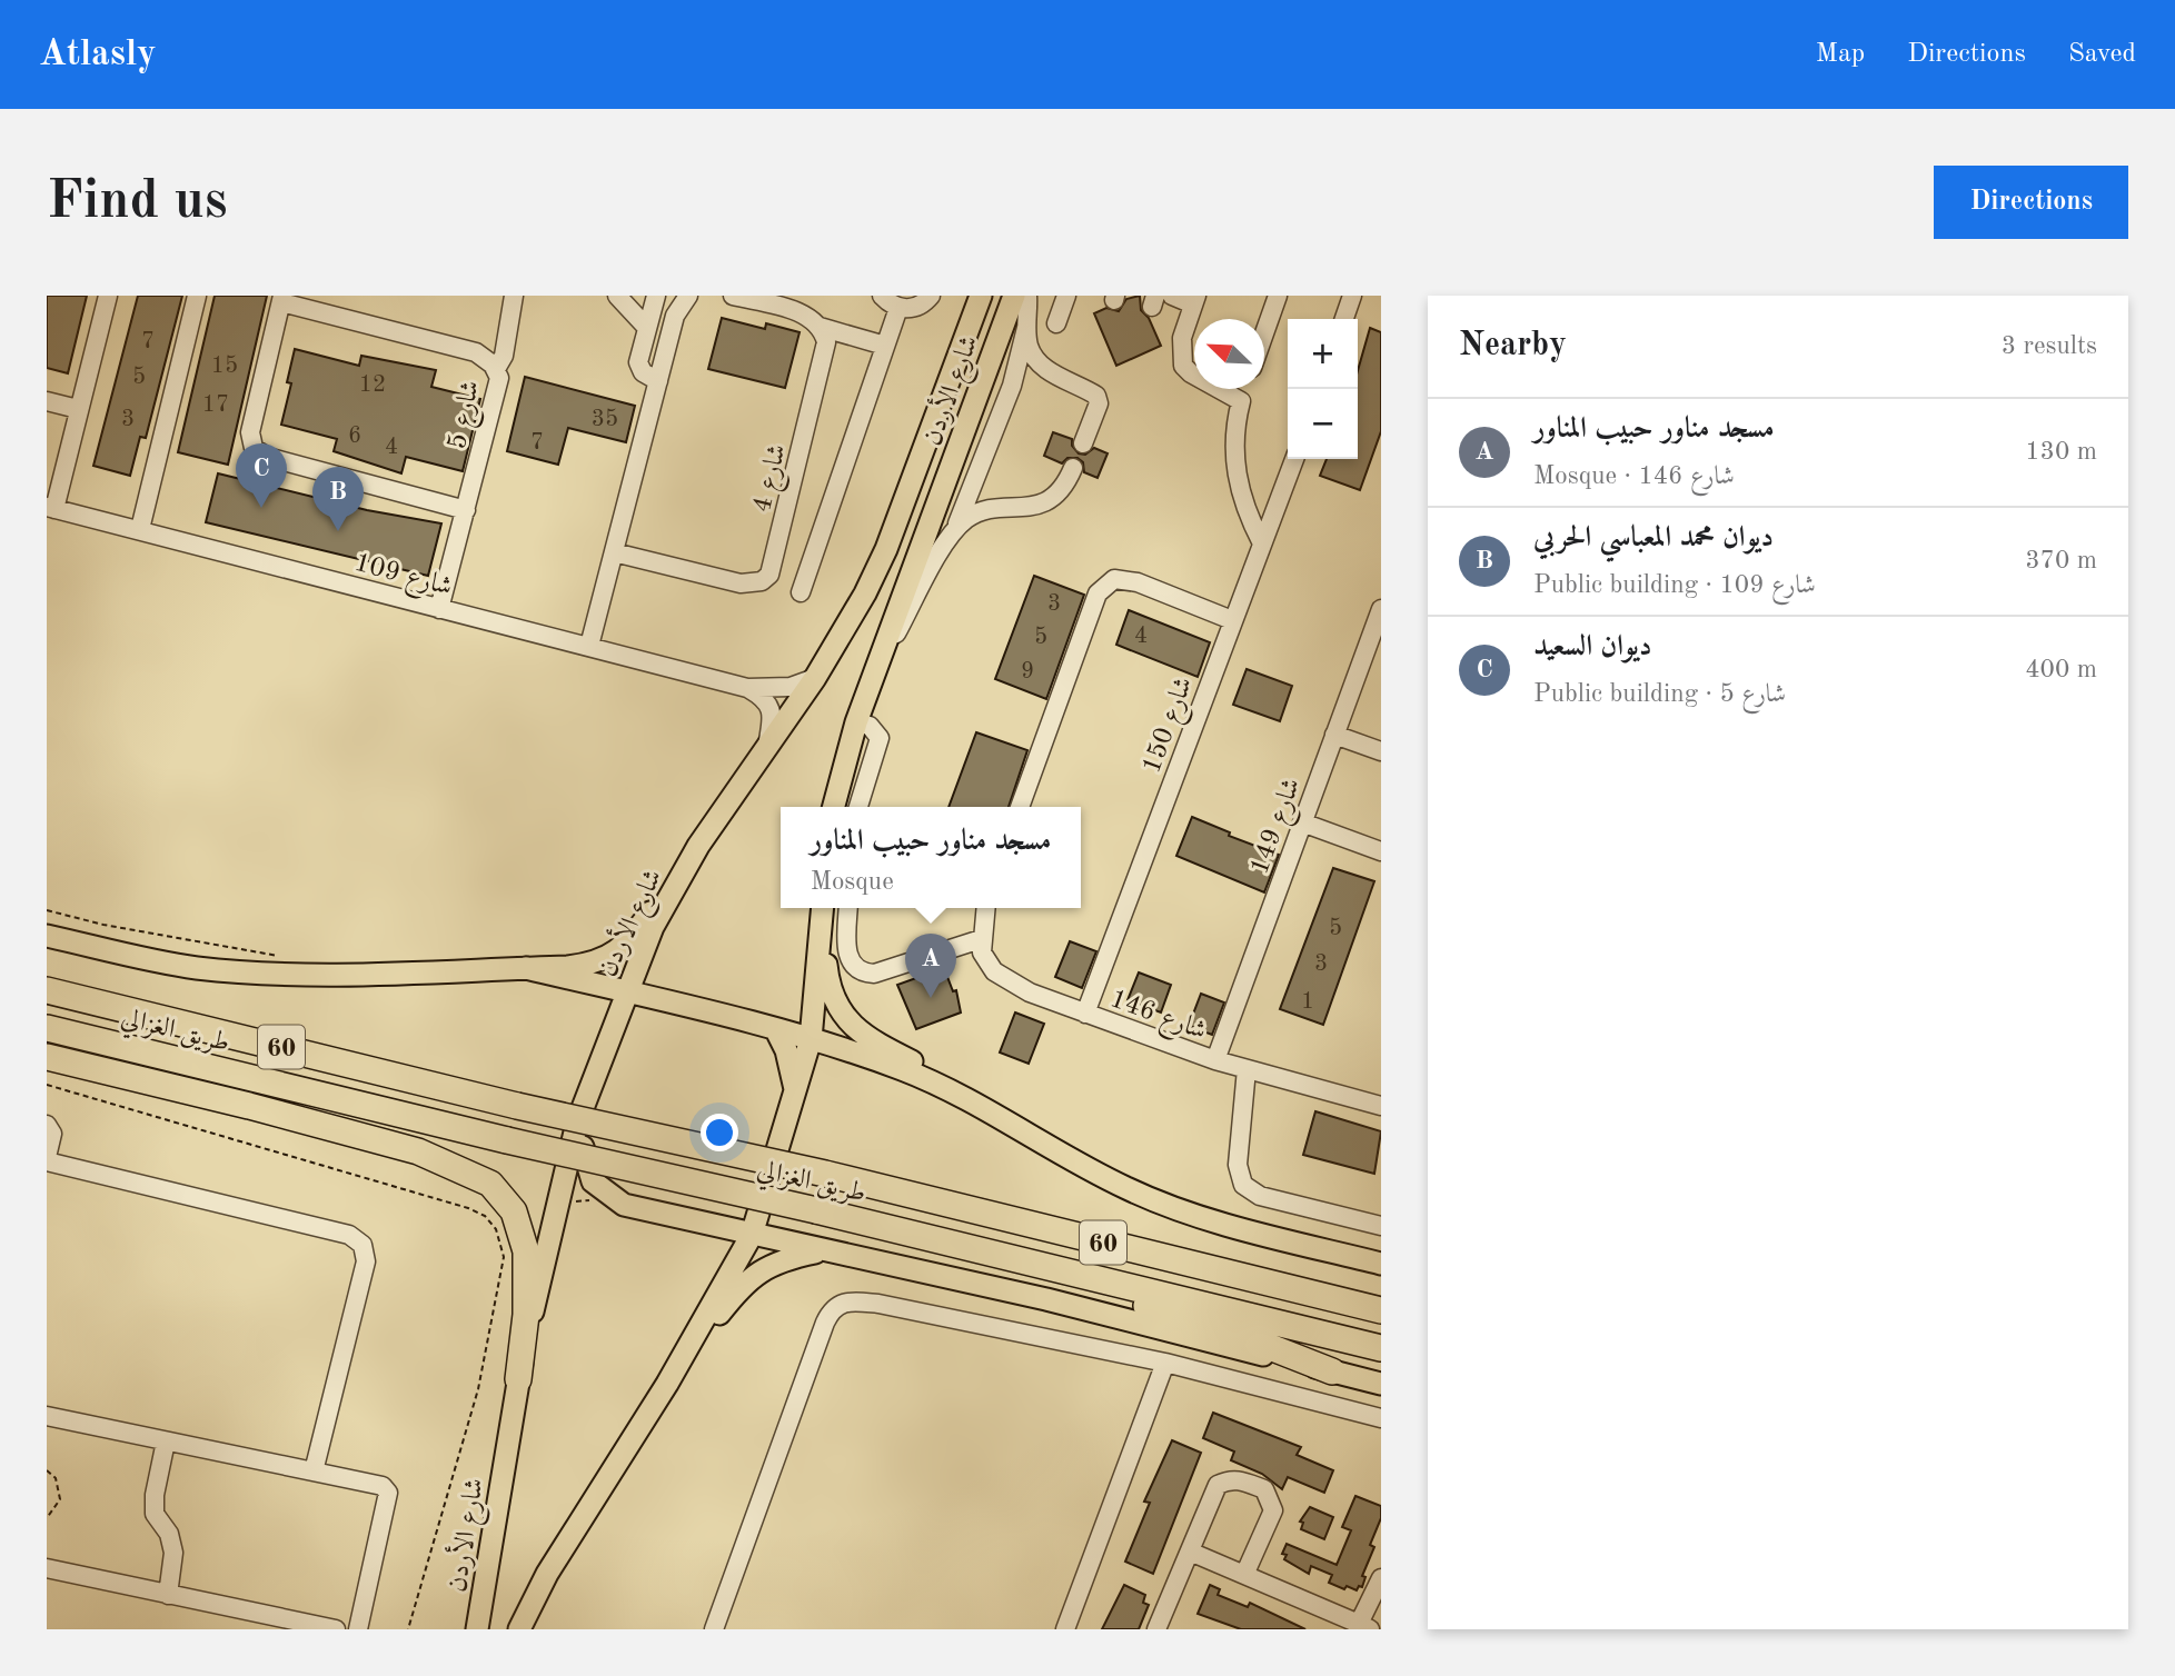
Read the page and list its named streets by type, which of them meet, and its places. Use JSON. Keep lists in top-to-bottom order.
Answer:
{
  "streets": {
    "highway": ["طريق الغزالي", "60"],
    "main road": ["شارع الأردن"],
    "street": [
      "شارع 5",
      "شارع 4",
      "شارع 109",
      "شارع 150",
      "شارع 149",
      "شارع 146"
    ]
  },
  "crossings": [
    ["شارع الأردن", "شارع 109"],
    ["شارع 5", "شارع 109"],
    ["شارع 150", "شارع 146"],
    ["شارع 149", "شارع 146"]
  ],
  "house_numbers": [
    "7",
    "15",
    "5",
    "12",
    "17",
    "3",
    "35",
    "6",
    "7",
    "4",
    "3",
    "4",
    "5",
    "9",
    "5",
    "3",
    "1"
  ],
  "north": "top left",
  "page": {
    "header": "Atlasly",
    "nav": ["Map", "Directions", "Saved"],
    "buttons": "Directions",
    "title": "Find us",
    "heading": ["Nearby", "3 results"],
    "map_buttons": ["+", "−"],
    "list": [
      {
        "mark": "A",
        "name": "مسجد مناور حبيب المناور",
        "note": "Mosque · شارع 146",
        "value": "130 m"
      },
      {
        "mark": "B",
        "name": "ديوان محمد المعباسي الحربي",
        "note": "Public building · شارع 109",
        "value": "370 m"
      },
      {
        "mark": "C",
        "name": "ديوان السعيد",
        "note": "Public building · شارع 5",
        "value": "400 m"
      }
    ],
    "pins": ["C", "B", "A"],
    "popup": ["مسجد مناور حبيب المناور", "Mosque"]
  }
}
